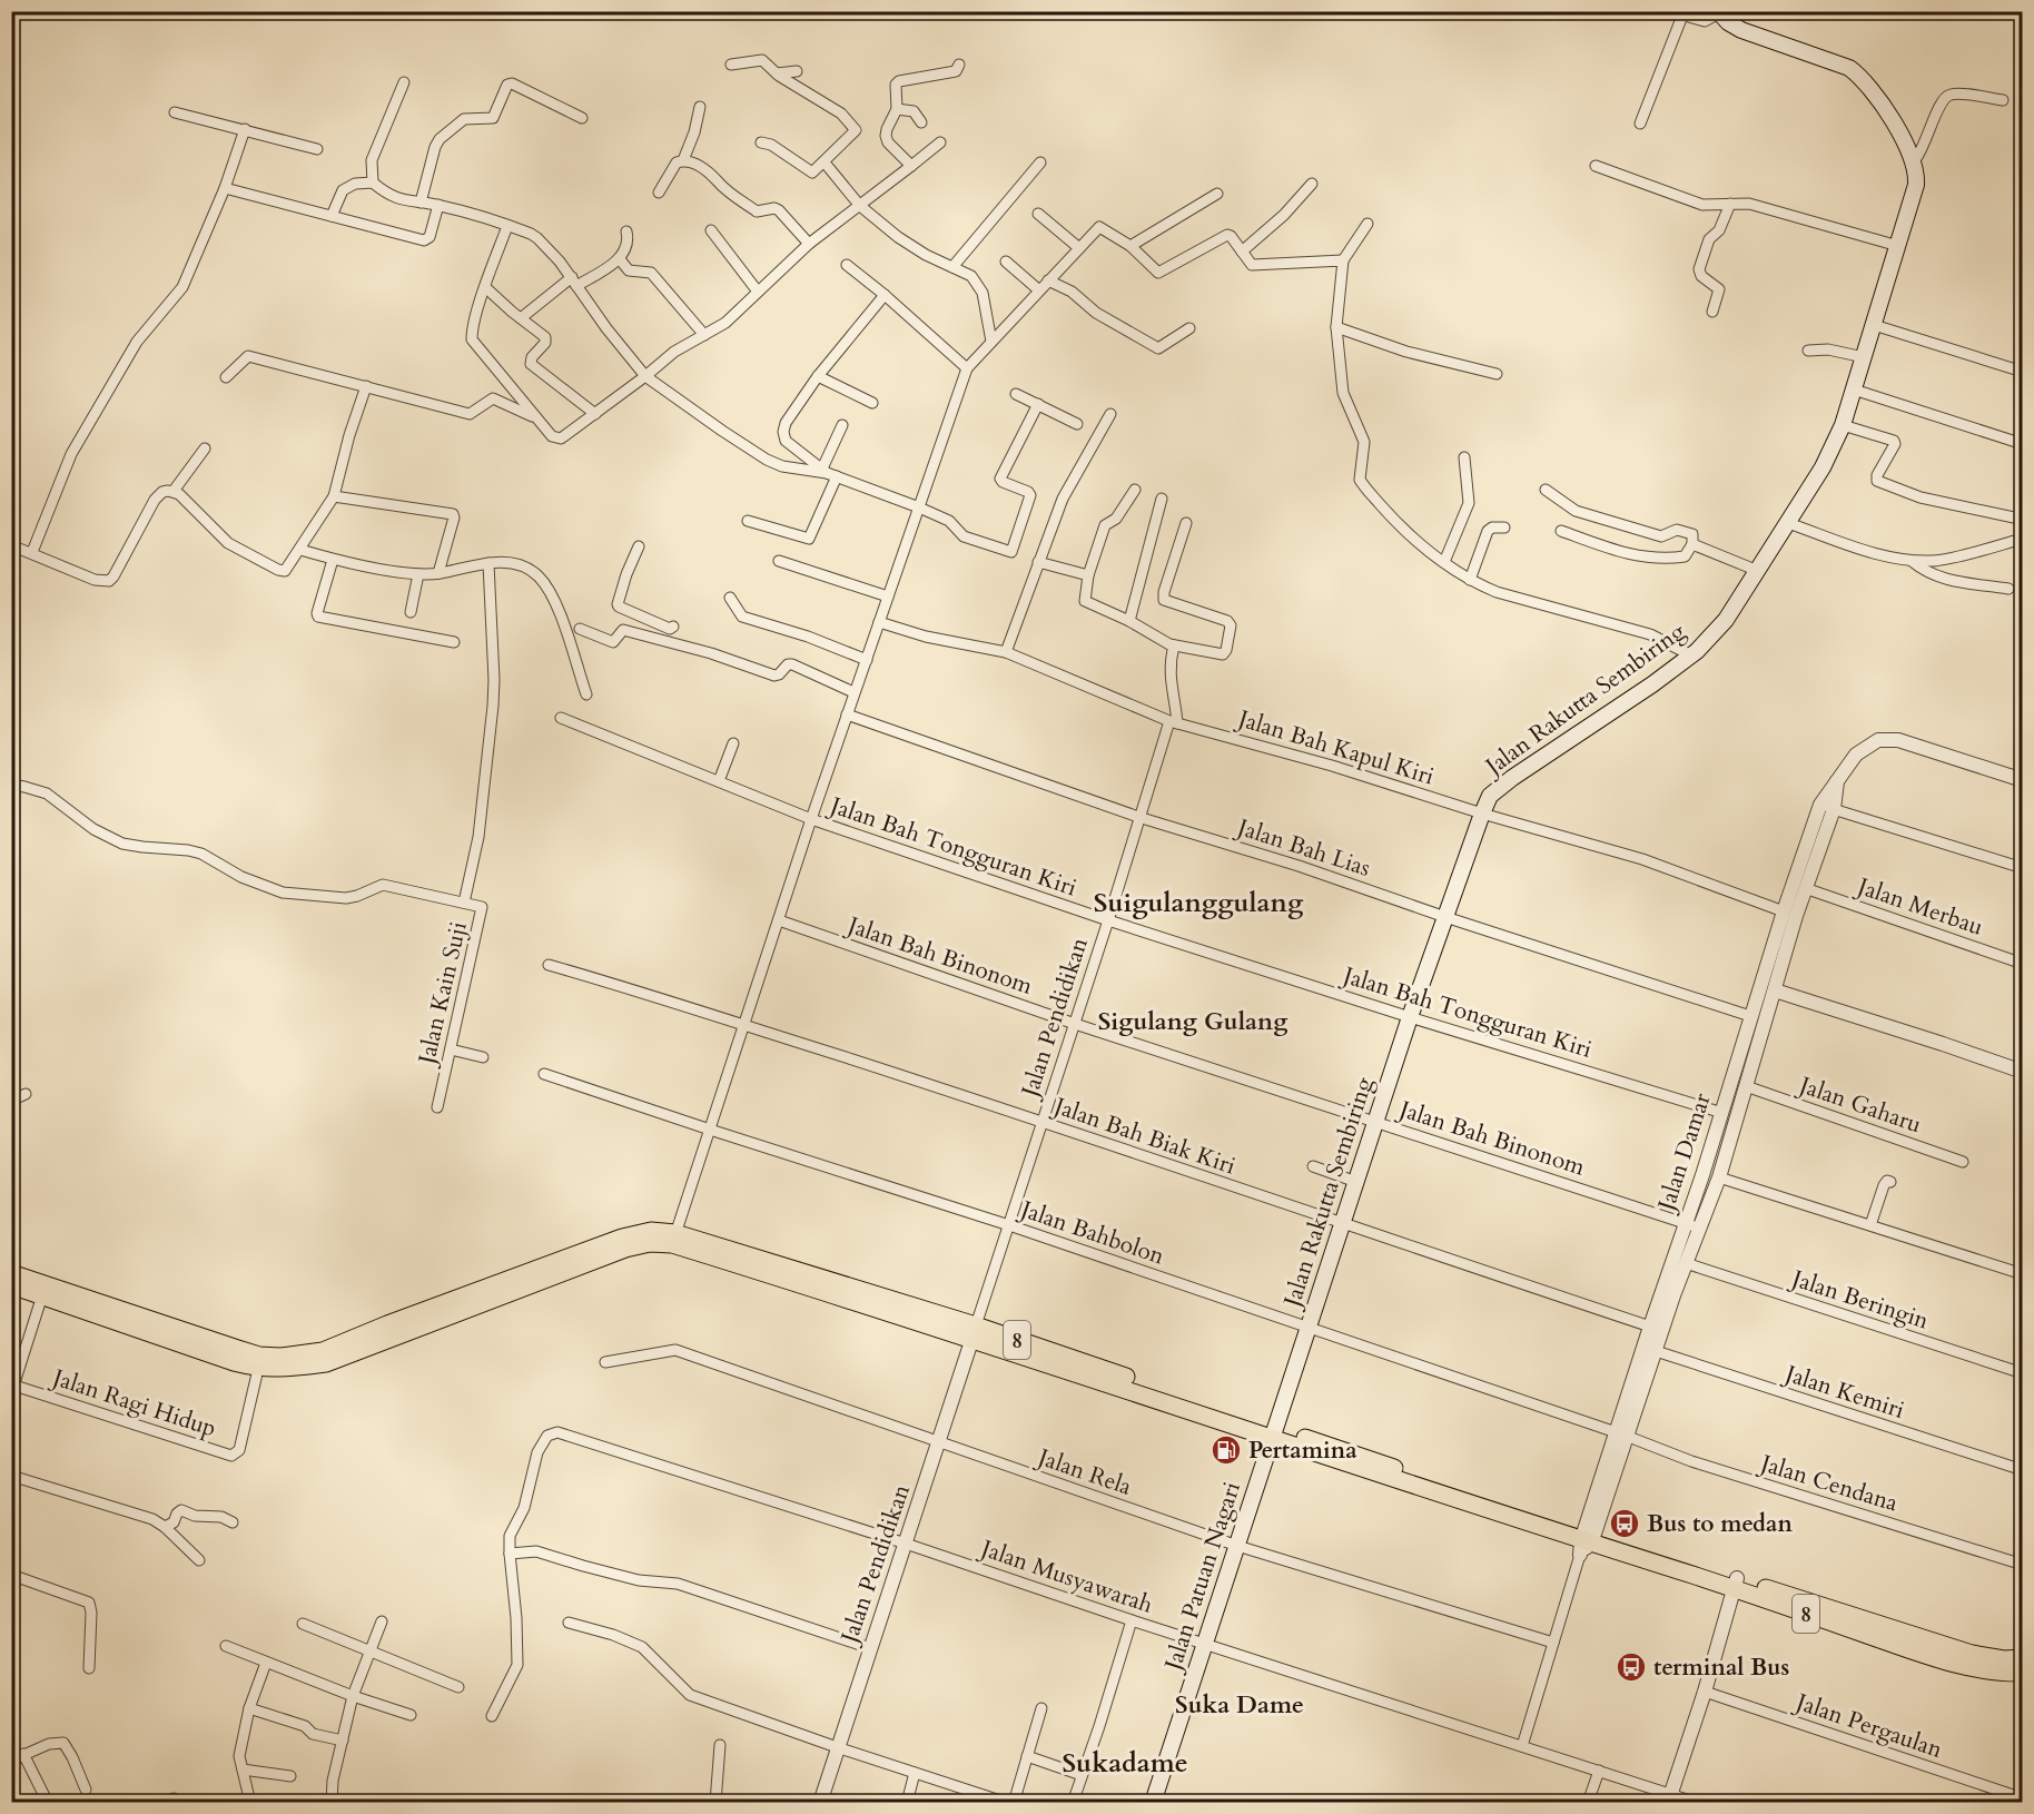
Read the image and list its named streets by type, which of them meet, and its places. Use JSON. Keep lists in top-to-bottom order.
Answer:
{
  "streets": {
    "highway": ["8"],
    "main road": ["Jalan Rakutta Sembiring", "Jalan Patuan Nagari"],
    "street": [
      "Jalan Bah Kapul Kiri",
      "Jalan Bah Tongguran Kiri",
      "Jalan Bah Lias",
      "Jalan Merbau",
      "Jalan Bah Binonom",
      "Jalan Kain Suji",
      "Jalan Pendidikan",
      "Jalan Gaharu",
      "Jalan Bah Biak Kiri",
      "Jalan Damar",
      "Jalan Bahbolon",
      "Jalan Beringin",
      "Jalan Kemiri",
      "Jalan Ragi Hidup",
      "Jalan Rela",
      "Jalan Cendana",
      "Jalan Musyawarah",
      "Jalan Pergaulan"
    ]
  },
  "crossings": [
    ["Jalan Rakutta Sembiring", "Jalan Bah Kapul Kiri"],
    ["Jalan Rakutta Sembiring", "Jalan Bah Tongguran Kiri"],
    ["Jalan Rakutta Sembiring", "Jalan Bah Lias"],
    ["Jalan Rakutta Sembiring", "Jalan Bah Binonom"],
    ["Jalan Rakutta Sembiring", "Jalan Bah Biak Kiri"],
    ["Jalan Rakutta Sembiring", "Jalan Bahbolon"],
    ["Jalan Rakutta Sembiring", "8"],
    ["Jalan Rakutta Sembiring", "Jalan Patuan Nagari"],
    ["Jalan Bah Kapul Kiri", "Jalan Pendidikan"],
    ["Jalan Bah Kapul Kiri", "Jalan Damar"],
    ["Jalan Bah Tongguran Kiri", "Jalan Pendidikan"],
    ["Jalan Bah Tongguran Kiri", "Jalan Damar"],
    ["Jalan Bah Lias", "Jalan Pendidikan"],
    ["Jalan Bah Lias", "Jalan Damar"],
    ["Jalan Merbau", "Jalan Damar"],
    ["Jalan Bah Binonom", "Jalan Pendidikan"],
    ["Jalan Bah Binonom", "Jalan Damar"],
    ["Jalan Pendidikan", "Jalan Bah Biak Kiri"],
    ["Jalan Pendidikan", "Jalan Bahbolon"],
    ["Jalan Pendidikan", "8"],
    ["Jalan Pendidikan", "Jalan Rela"],
    ["Jalan Pendidikan", "Jalan Musyawarah"],
    ["Jalan Gaharu", "Jalan Damar"],
    ["Jalan Bah Biak Kiri", "Jalan Damar"],
    ["Jalan Damar", "Jalan Bahbolon"],
    ["Jalan Damar", "Jalan Beringin"],
    ["Jalan Damar", "8"],
    ["Jalan Damar", "Jalan Kemiri"],
    ["Jalan Damar", "Jalan Cendana"],
    ["Jalan Bahbolon", "Jalan Cendana"],
    ["8", "Jalan Ragi Hidup"],
    ["8", "Jalan Patuan Nagari"],
    ["Jalan Rela", "Jalan Patuan Nagari"],
    ["Jalan Patuan Nagari", "Jalan Musyawarah"]
  ],
  "districts": [
    "Suigulanggulang",
    "Sigulang Gulang",
    "Suka Dame",
    "Sukadame"
  ],
  "places": {
    "fuel station": ["Pertamina"],
    "bus stop": ["Bus to medan", "terminal Bus"]
  }
}
